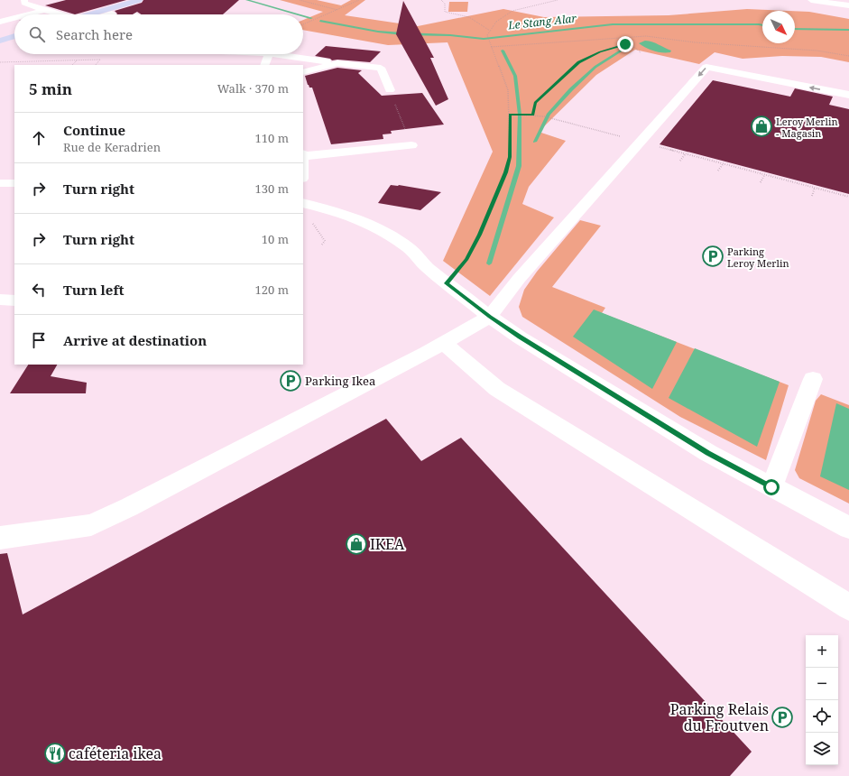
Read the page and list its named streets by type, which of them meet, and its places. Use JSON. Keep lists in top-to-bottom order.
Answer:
{
  "water": ["Le Stang Alar"],
  "places": {
    "shop": ["Leroy Merlin - Magasin", "IKEA"],
    "parking": ["Parking Leroy Merlin", "Parking Ikea", "Parking Relais du Froutven"],
    "restaurant": ["caféteria ikea"]
  },
  "north": "bottom right",
  "page": {
    "search": "Search here",
    "heading": ["5 min", "Walk · 370 m"],
    "list": [
      ["Continue", "Rue de Keradrien", "110 m"],
      ["Turn right", "130 m"],
      ["Turn right", "10 m"],
      ["Turn left", "120 m"],
      "Arrive at destination"
    ],
    "map_buttons": ["+", "−"]
  }
}
